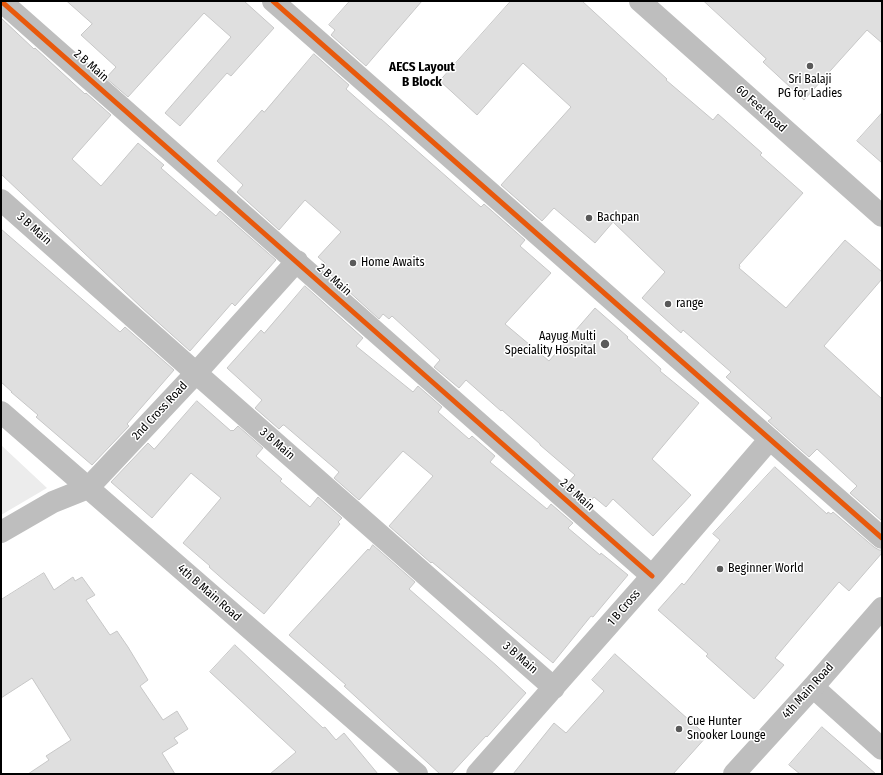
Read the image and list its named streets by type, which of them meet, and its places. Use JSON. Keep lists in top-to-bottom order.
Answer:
{
  "streets": {
    "street": [
      "2 B Main",
      "60 Feet Road",
      "3 B Main",
      "2nd Cross Road",
      "4th B Main Road",
      "1 B Cross",
      "4th Main Road"
    ]
  },
  "crossings": [
    ["2 B Main", "2nd Cross Road"],
    ["2 B Main", "1 B Cross"],
    ["3 B Main", "2nd Cross Road"],
    ["3 B Main", "1 B Cross"],
    ["2nd Cross Road", "4th B Main Road"]
  ],
  "districts": ["AECS Layout B Block"],
  "places": [
    "Sri Balaji PG for Ladies",
    "Bachpan",
    "Home Awaits",
    "range",
    "Aayug Multi Speciality Hospital",
    "Beginner World",
    "Cue Hunter Snooker Lounge"
  ]
}
